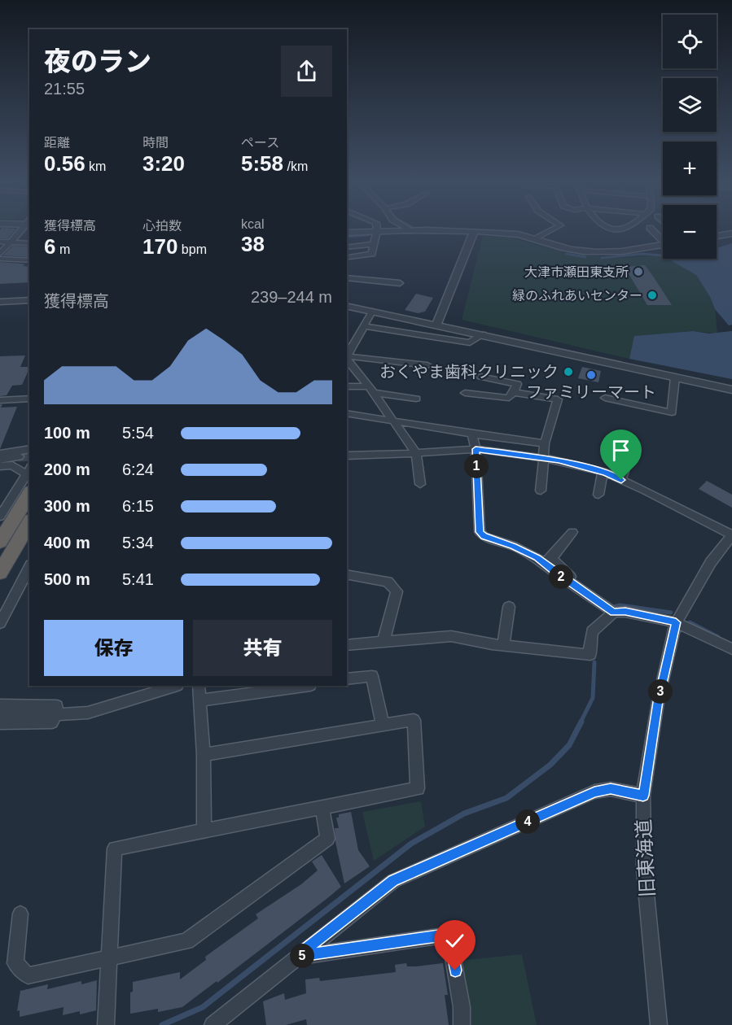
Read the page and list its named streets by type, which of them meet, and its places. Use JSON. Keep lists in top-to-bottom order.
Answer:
{
  "streets": {
    "street": ["旧東海道"]
  },
  "places": [
    "大津市瀬田東支所",
    "緑のふれあいセンター",
    "おくやま歯科クリニック",
    "ファミリーマート"
  ],
  "page": {
    "map_buttons": ["+", "−"],
    "heading": ["夜のラン", "21:55"],
    "stats": [
      ["距離", "0.56 km"],
      ["時間", "3:20"],
      ["ペース", "5:58 /km"],
      ["獲得標高", "6 m"],
      ["心拍数", "170 bpm"],
      ["kcal", "38"]
    ],
    "chart": ["獲得標高", "239–244 m"],
    "list": [
      {
        "name": "100 m",
        "note": "5:54"
      },
      {
        "name": "200 m",
        "note": "6:24"
      },
      {
        "name": "300 m",
        "note": "6:15"
      },
      {
        "name": "400 m",
        "note": "5:34"
      },
      {
        "name": "500 m",
        "note": "5:41"
      }
    ],
    "pins": [
      "1",
      "2",
      "3",
      "4",
      "5"
    ],
    "buttons": ["保存", "共有"]
  }
}
